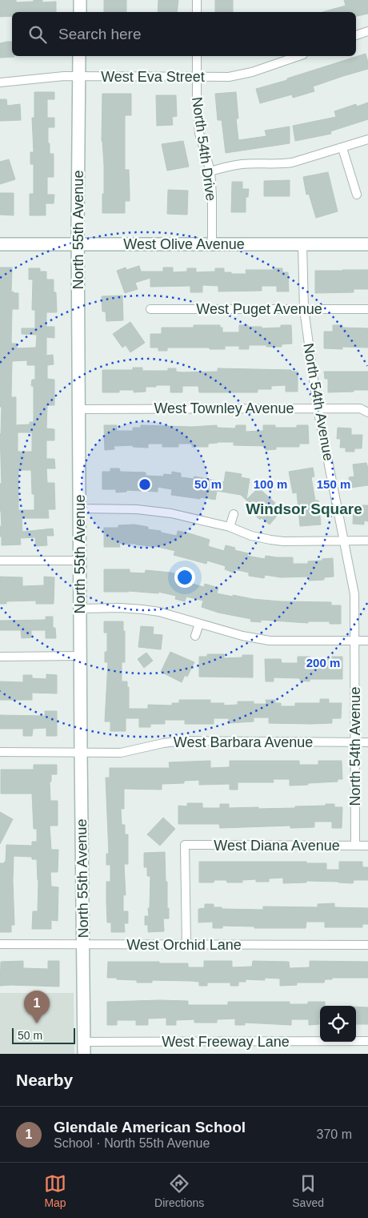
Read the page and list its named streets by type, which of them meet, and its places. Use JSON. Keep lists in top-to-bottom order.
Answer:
{
  "streets": {
    "street": [
      "West Eva Street",
      "North 54th Drive",
      "North 55th Avenue",
      "West Olive Avenue",
      "West Puget Avenue",
      "North 54th Avenue",
      "West Townley Avenue",
      "West Barbara Avenue",
      "West Diana Avenue",
      "West Orchid Lane",
      "West Freeway Lane"
    ]
  },
  "crossings": [
    ["West Eva Street", "North 54th Drive"],
    ["West Eva Street", "North 55th Avenue"],
    ["North 54th Drive", "West Olive Avenue"],
    ["North 55th Avenue", "West Olive Avenue"],
    ["North 55th Avenue", "West Townley Avenue"],
    ["North 55th Avenue", "West Barbara Avenue"],
    ["North 55th Avenue", "West Orchid Lane"],
    ["North 55th Avenue", "West Freeway Lane"],
    ["West Olive Avenue", "North 54th Avenue"],
    ["West Puget Avenue", "North 54th Avenue"],
    ["North 54th Avenue", "West Townley Avenue"],
    ["North 54th Avenue", "West Barbara Avenue"],
    ["North 54th Avenue", "West Diana Avenue"],
    ["West Diana Avenue", "West Orchid Lane"]
  ],
  "districts": ["Windsor Square"],
  "scale_bar": "50 m",
  "page": {
    "search": "Search here",
    "pins": "1",
    "scale": "50 m",
    "heading": "Nearby",
    "list": [
      {
        "mark": "1",
        "name": "Glendale American School",
        "note": "School · North 55th Avenue",
        "value": "370 m"
      }
    ],
    "nav": ["Map", "Directions", "Saved"]
  },
  "rings": [
    "50 m",
    "100 m",
    "150 m",
    "200 m"
  ]
}
